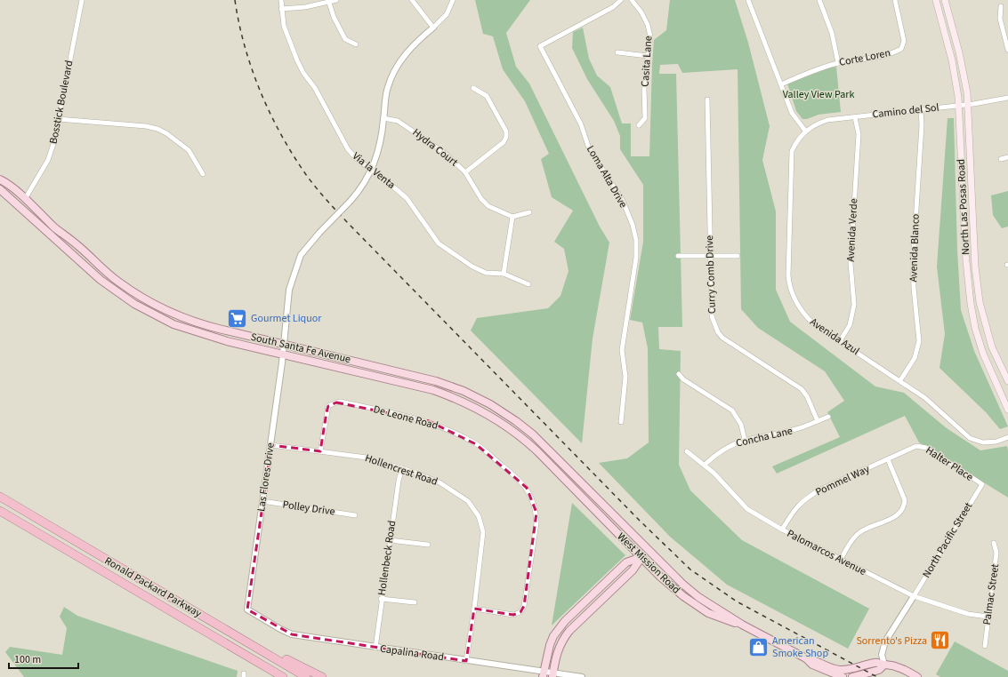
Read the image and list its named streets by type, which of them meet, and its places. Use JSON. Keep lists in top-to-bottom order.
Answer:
{
  "streets": {
    "highway": ["Ronald Packard Parkway"],
    "main road": ["North Las Posas Road", "South Santa Fe Avenue", "West Mission Road"],
    "street": [
      "Corte Loren",
      "Casita Lane",
      "Bosstick Boulevard",
      "Camino del Sol",
      "Hydra Court",
      "Via la Venta",
      "Loma Alta Drive",
      "Avenida Verde",
      "Avenida Blanco",
      "Curry Comb Drive",
      "Avenida Azul",
      "De Leone Road",
      "Concha Lane",
      "Halter Place",
      "Hollencrest Road",
      "Las Flores Drive",
      "Pommel Way",
      "Polley Drive",
      "North Pacific Street",
      "Palomarcos Avenue",
      "Hollenbeck Road",
      "Palmac Street",
      "Capalina Road"
    ]
  },
  "crossings": [
    ["Bosstick Boulevard", "South Santa Fe Avenue"],
    ["Camino del Sol", "North Las Posas Road"],
    ["Camino del Sol", "Avenida Verde"],
    ["Camino del Sol", "Avenida Blanco"],
    ["Camino del Sol", "Avenida Azul"],
    ["Hydra Court", "Las Flores Drive"],
    ["Via la Venta", "Las Flores Drive"],
    ["Avenida Verde", "Avenida Azul"],
    ["Avenida Blanco", "Avenida Azul"],
    ["Curry Comb Drive", "Concha Lane"],
    ["South Santa Fe Avenue", "Las Flores Drive"],
    ["South Santa Fe Avenue", "West Mission Road"],
    ["De Leone Road", "Hollencrest Road"],
    ["Concha Lane", "Palomarcos Avenue"],
    ["Halter Place", "Pommel Way"],
    ["Halter Place", "North Pacific Street"],
    ["Hollencrest Road", "Las Flores Drive"],
    ["Hollencrest Road", "Hollenbeck Road"],
    ["Hollencrest Road", "Capalina Road"],
    ["Las Flores Drive", "Polley Drive"],
    ["Las Flores Drive", "Capalina Road"],
    ["Pommel Way", "Palomarcos Avenue"],
    ["North Pacific Street", "Palomarcos Avenue"],
    ["Palomarcos Avenue", "Palmac Street"],
    ["Hollenbeck Road", "Capalina Road"]
  ],
  "parks": ["Valley View Park"],
  "places": {
    "supermarket": ["Gourmet Liquor"],
    "restaurant": ["Sorrento's Pizza"],
    "shop": ["American Smoke Shop"]
  },
  "scale_bar": "100 m"
}
